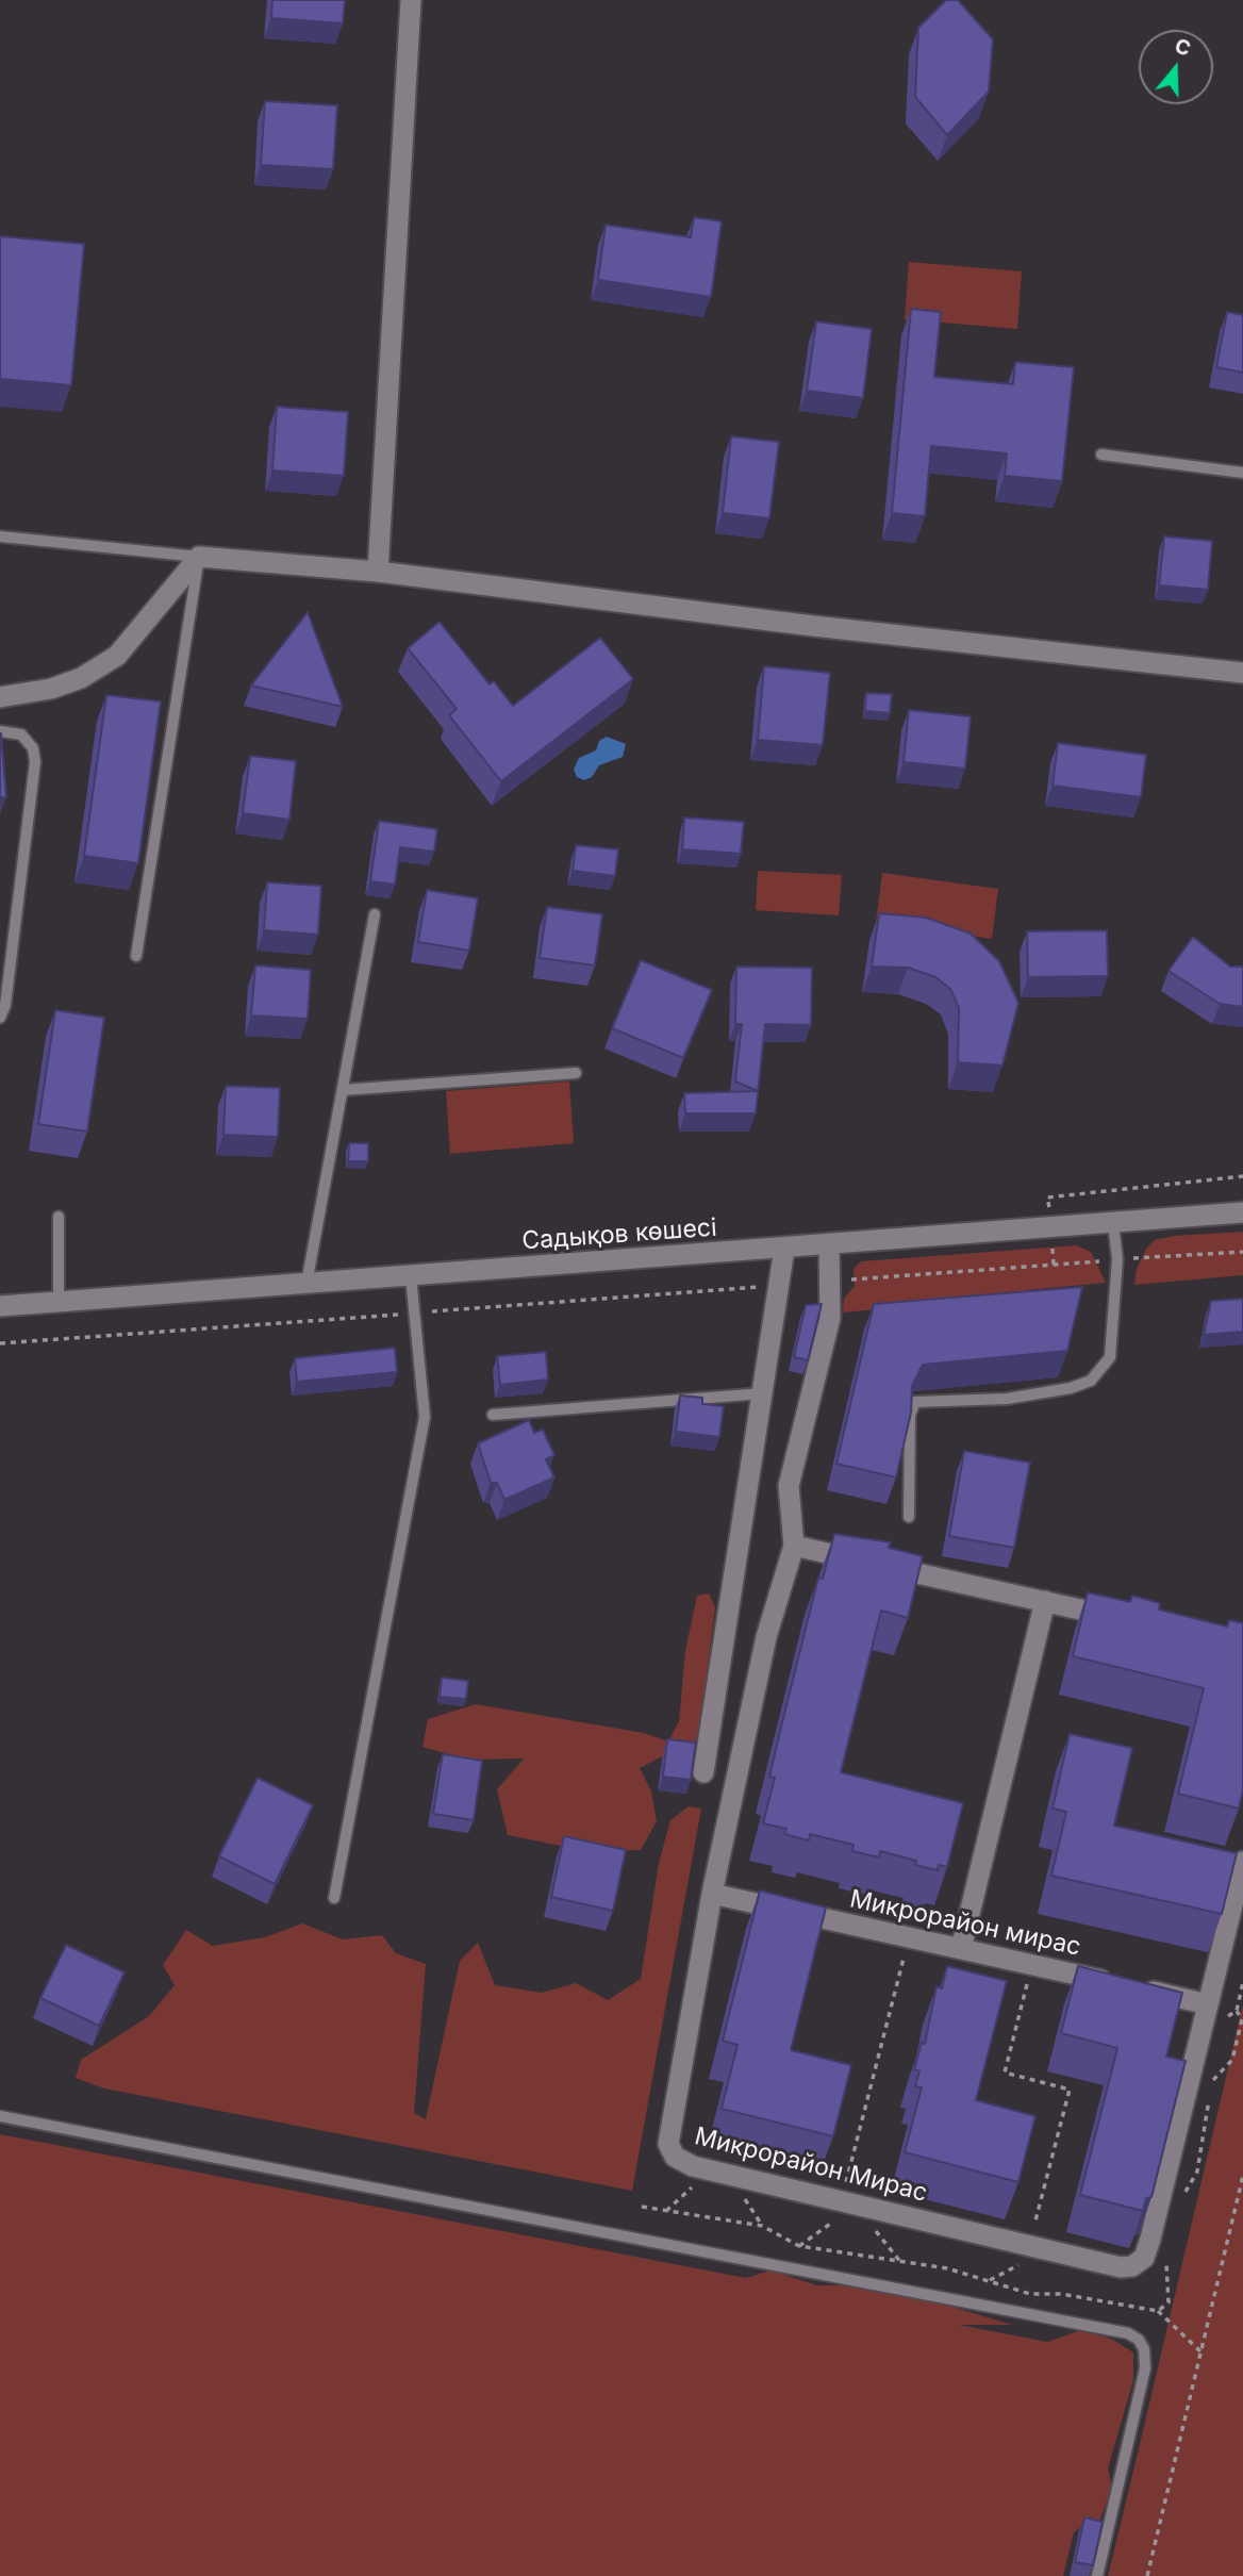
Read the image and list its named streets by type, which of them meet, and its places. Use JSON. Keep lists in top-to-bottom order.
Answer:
{
  "streets": {
    "street": ["Садықов көшесі", "Микрорайон мирас", "Микрорайон Мирас"]
  },
  "crossings": [
    ["Садықов көшесі", "Микрорайон Мирас"],
    ["Микрорайон мирас", "Микрорайон Мирас"]
  ],
  "north": "top"
}
